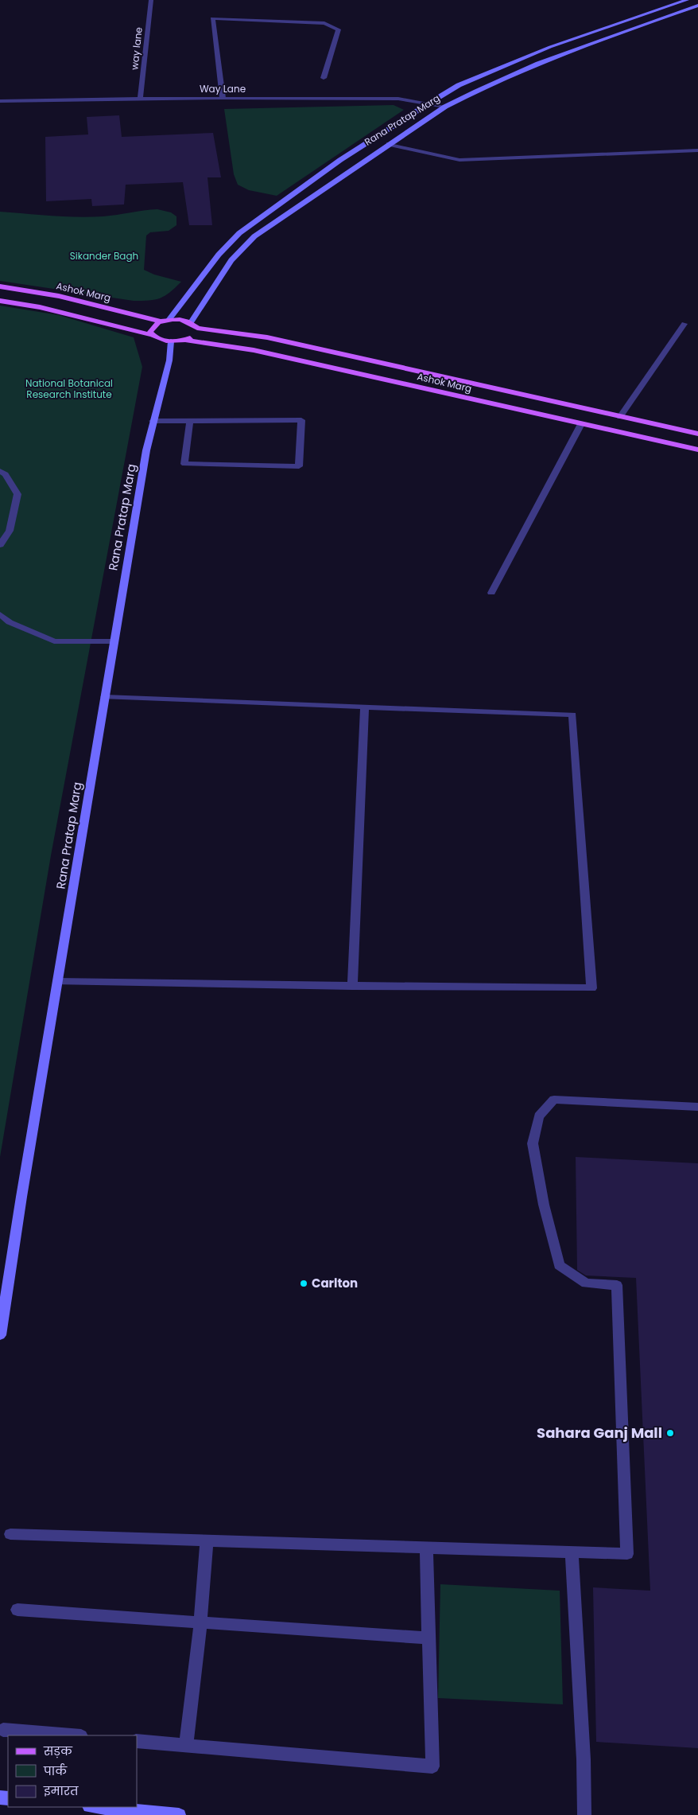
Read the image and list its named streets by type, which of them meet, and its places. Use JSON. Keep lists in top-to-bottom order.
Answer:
{
  "streets": {
    "main road": ["Ashok Marg"],
    "street": ["way lane", "Way Lane", "Rana Pratap Marg"]
  },
  "crossings": [
    ["way lane", "Way Lane"],
    ["Way Lane", "Rana Pratap Marg"],
    ["Rana Pratap Marg", "Ashok Marg"]
  ],
  "parks": ["Sikander Bagh", "National Botanical Research Institute"],
  "places": ["Carlton", "Sahara Ganj Mall"],
  "legend": ["सड़क", "पार्क", "इमारत"]
}
